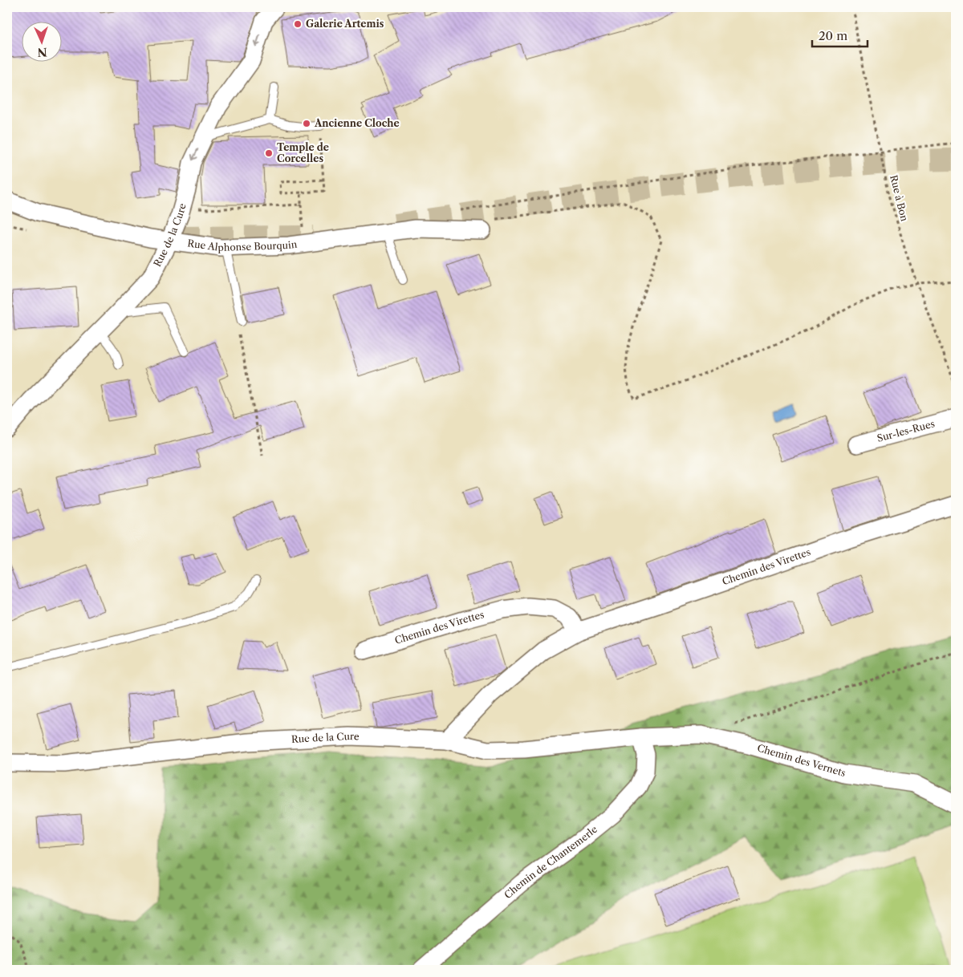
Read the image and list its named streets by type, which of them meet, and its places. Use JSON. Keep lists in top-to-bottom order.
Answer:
{
  "streets": {
    "street": [
      "Rue de la Cure",
      "Rue Alphonse Bourquin",
      "Sur-les-Rues",
      "Chemin des Virettes",
      "Chemin des Vernets",
      "Chemin de Chantemerle"
    ],
    "path": ["Rue à Bon"]
  },
  "crossings": [
    ["Rue de la Cure", "Rue Alphonse Bourquin"],
    ["Rue de la Cure", "Chemin des Virettes"],
    ["Rue de la Cure", "Chemin des Vernets"],
    ["Rue de la Cure", "Chemin de Chantemerle"],
    ["Chemin des Vernets", "Chemin de Chantemerle"]
  ],
  "places": ["Galerie Artemis", "Ancienne Cloche", "Temple de Corcelles"],
  "scale_bar": "20 m",
  "north": "bottom"
}
